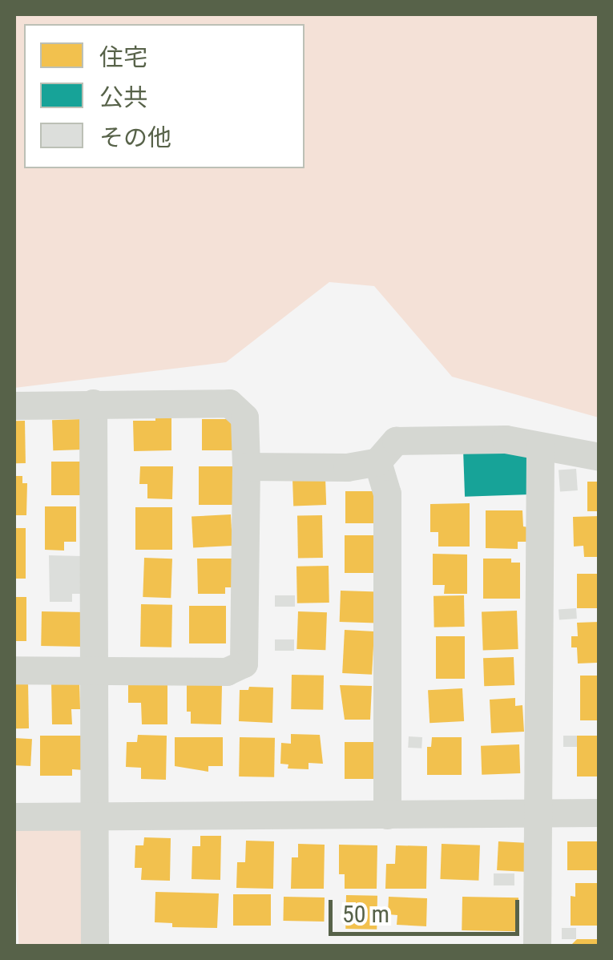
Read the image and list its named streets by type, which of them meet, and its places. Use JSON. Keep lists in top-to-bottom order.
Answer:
{
  "legend": ["住宅", "公共", "その他"],
  "scale_bar": "50 m"
}
